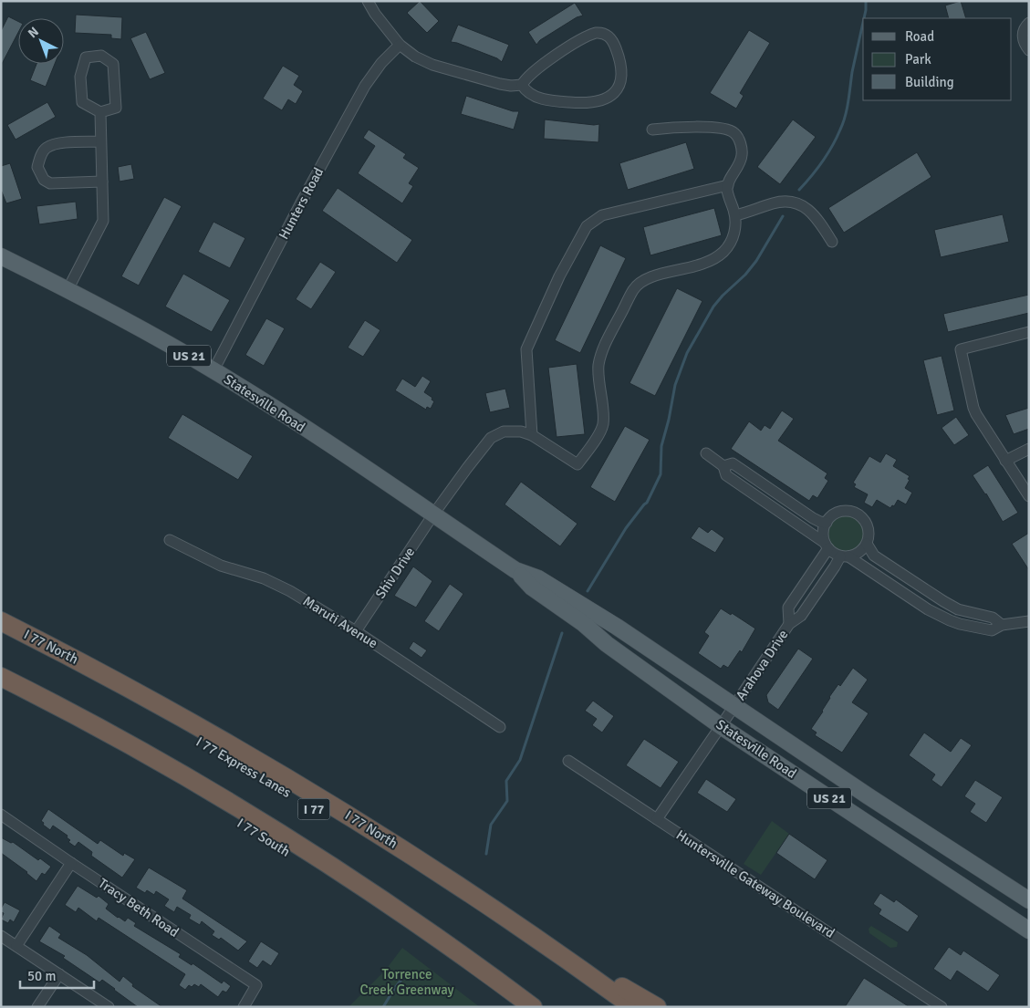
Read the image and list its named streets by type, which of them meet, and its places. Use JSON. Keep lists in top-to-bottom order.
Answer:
{
  "streets": {
    "highway": [
      "I 77 North",
      "I 77 Express Lanes",
      "I 77",
      "I 77 South"
    ],
    "main road": ["US 21", "Statesville Road"],
    "street": [
      "Hunters Road",
      "Shiv Drive",
      "Maruti Avenue",
      "Arahova Drive",
      "Huntersville Gateway Boulevard",
      "Tracy Beth Road"
    ]
  },
  "crossings": [
    ["Hunters Road", "Statesville Road"],
    ["Statesville Road", "Shiv Drive"],
    ["Statesville Road", "Arahova Drive"],
    ["Shiv Drive", "Maruti Avenue"],
    ["Arahova Drive", "Huntersville Gateway Boulevard"]
  ],
  "parks": ["Torrence Creek Greenway"],
  "legend": ["Road", "Park", "Building"],
  "scale_bar": "50 m",
  "north": "top left"
}
